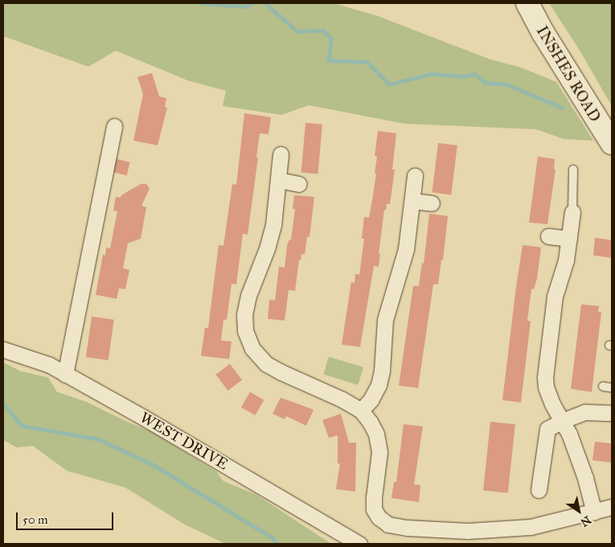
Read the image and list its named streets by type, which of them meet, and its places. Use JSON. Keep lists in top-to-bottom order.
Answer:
{
  "streets": {
    "street": ["INSHES ROAD", "WEST DRIVE"]
  },
  "scale_bar": "50 m",
  "north": "bottom right"
}
